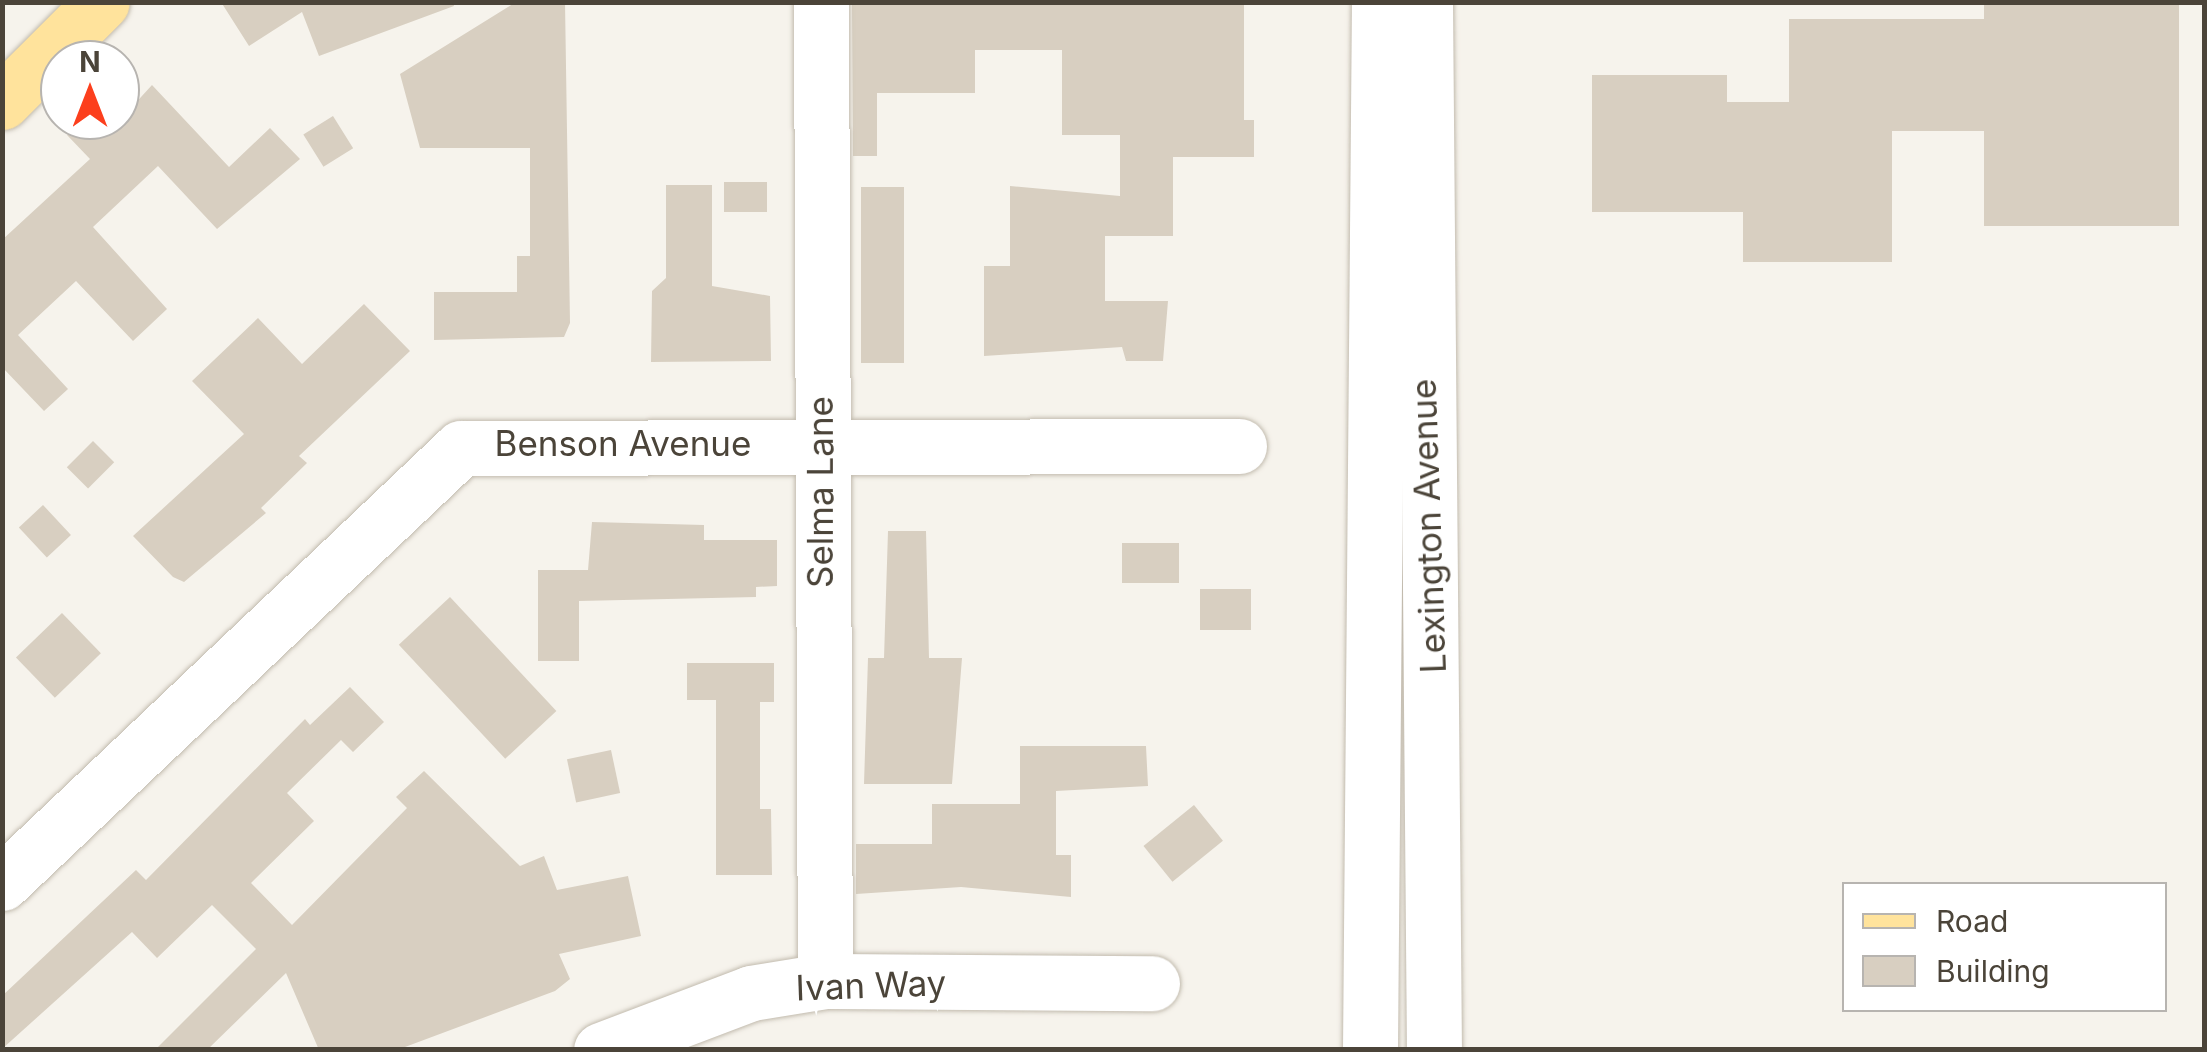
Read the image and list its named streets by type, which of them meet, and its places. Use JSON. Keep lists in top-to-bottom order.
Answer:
{
  "streets": {
    "street": [
      "Benson Avenue",
      "Selma Lane",
      "Lexington Avenue",
      "Ivan Way"
    ]
  },
  "crossings": [
    ["Benson Avenue", "Selma Lane"],
    ["Selma Lane", "Ivan Way"]
  ],
  "legend": ["Road", "Building"],
  "north": "top"
}
